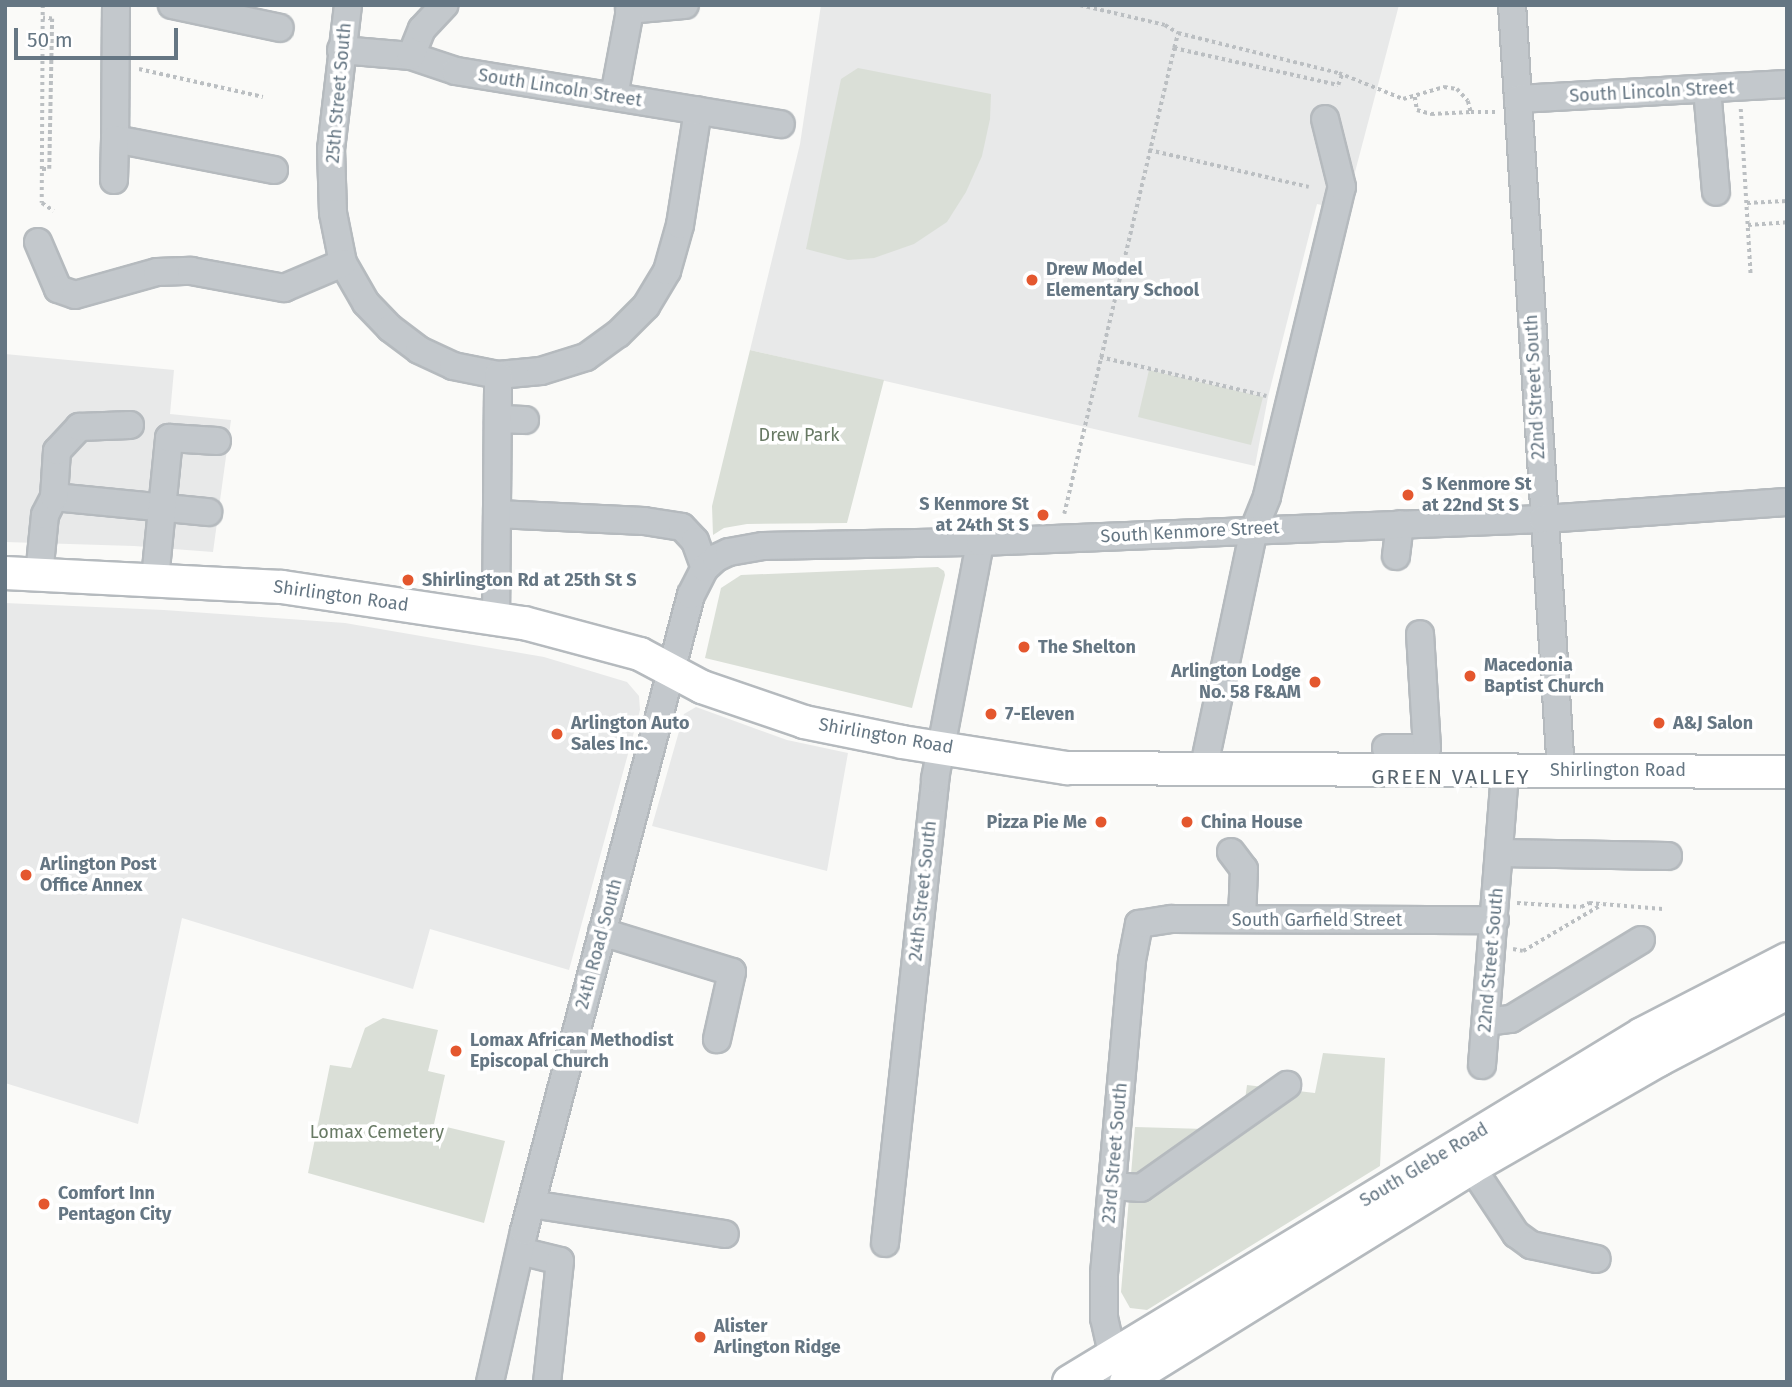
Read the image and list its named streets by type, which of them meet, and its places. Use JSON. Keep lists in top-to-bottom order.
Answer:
{
  "streets": {
    "main road": ["Shirlington Road", "South Glebe Road"],
    "street": [
      "South Lincoln Street",
      "25th Street South",
      "22nd Street South",
      "South Kenmore Street",
      "24th Street South",
      "South Garfield Street",
      "24th Road South",
      "23rd Street South"
    ]
  },
  "crossings": [
    ["South Lincoln Street", "25th Street South"],
    ["South Lincoln Street", "22nd Street South"],
    ["22nd Street South", "South Kenmore Street"],
    ["22nd Street South", "Shirlington Road"],
    ["22nd Street South", "South Garfield Street"],
    ["South Kenmore Street", "24th Street South"],
    ["Shirlington Road", "24th Street South"],
    ["Shirlington Road", "24th Road South"],
    ["South Garfield Street", "23rd Street South"],
    ["23rd Street South", "South Glebe Road"]
  ],
  "districts": ["GREEN VALLEY"],
  "parks": ["Drew Park", "Lomax Cemetery"],
  "places": [
    "Drew Model Elementary School",
    "S Kenmore St at 22nd St S",
    "S Kenmore St at 24th St S",
    "Shirlington Rd at 25th St S",
    "The Shelton",
    "Macedonia Baptist Church",
    "Arlington Lodge No. 58 F&AM",
    "7-Eleven",
    "A&J Salon",
    "Arlington Auto Sales Inc.",
    "Pizza Pie Me",
    "China House",
    "Arlington Post Office Annex",
    "Lomax African Methodist Episcopal Church",
    "Comfort Inn Pentagon City",
    "Alister Arlington Ridge"
  ],
  "scale_bar": "50 m"
}
